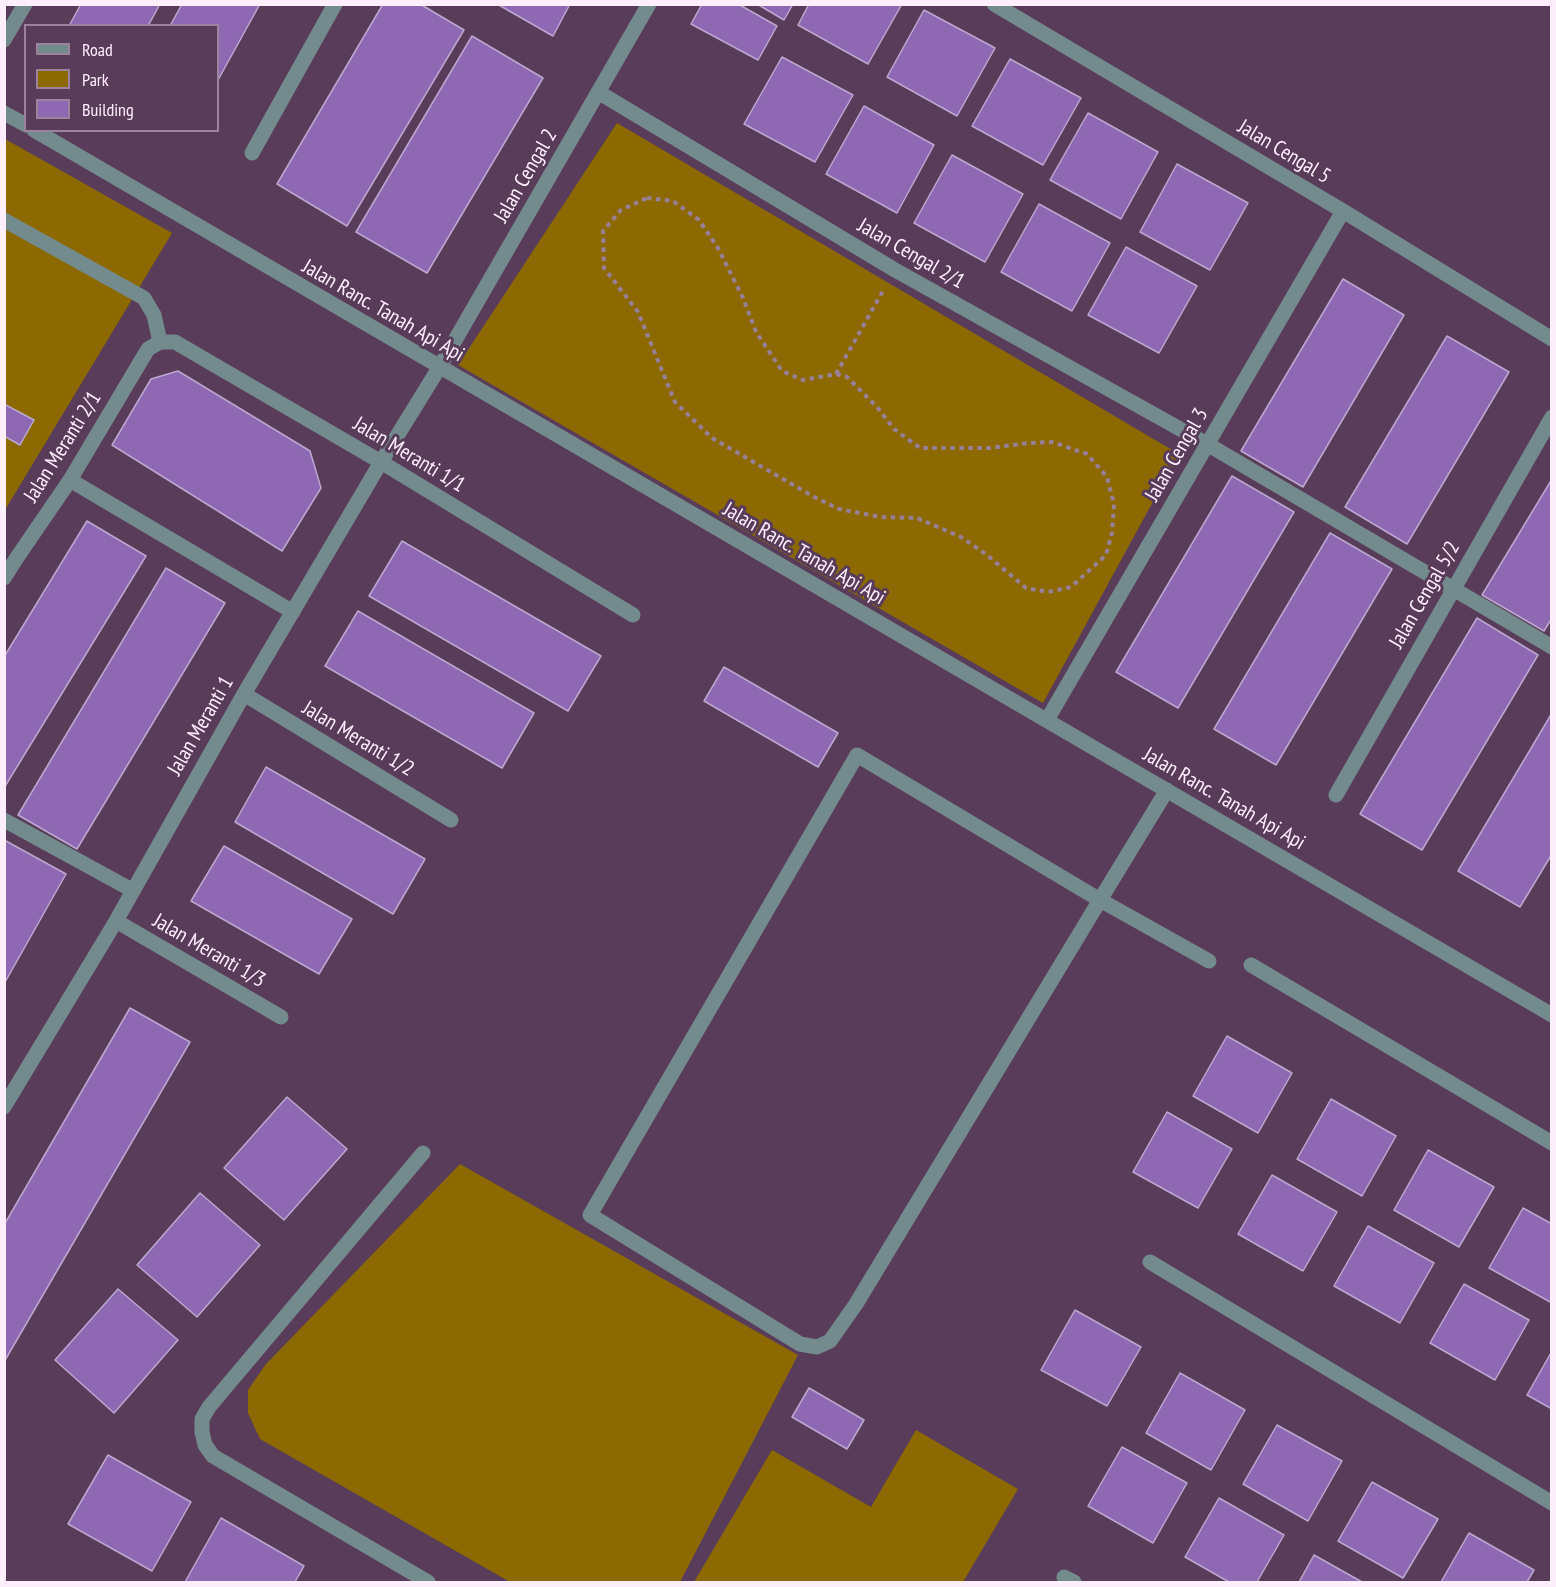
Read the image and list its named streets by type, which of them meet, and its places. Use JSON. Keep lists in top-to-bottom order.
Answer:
{
  "streets": {
    "street": [
      "Jalan Cengal 5",
      "Jalan Cengal 2",
      "Jalan Cengal 2/1",
      "Jalan Ranc. Tanah Api Api",
      "Jalan Meranti 2/1",
      "Jalan Meranti 1/1",
      "Jalan Cengal 3",
      "Jalan Cengal 5/2",
      "Jalan Meranti 1",
      "Jalan Meranti 1/2",
      "Jalan Meranti 1/3"
    ]
  },
  "crossings": [
    ["Jalan Cengal 5", "Jalan Cengal 3"],
    ["Jalan Cengal 2", "Jalan Cengal 2/1"],
    ["Jalan Cengal 2", "Jalan Ranc. Tanah Api Api"],
    ["Jalan Cengal 2", "Jalan Meranti 1"],
    ["Jalan Cengal 2/1", "Jalan Cengal 3"],
    ["Jalan Cengal 2/1", "Jalan Cengal 5/2"],
    ["Jalan Ranc. Tanah Api Api", "Jalan Cengal 3"],
    ["Jalan Ranc. Tanah Api Api", "Jalan Meranti 1"],
    ["Jalan Meranti 2/1", "Jalan Meranti 1/1"],
    ["Jalan Meranti 1/1", "Jalan Meranti 1"],
    ["Jalan Meranti 1", "Jalan Meranti 1/2"],
    ["Jalan Meranti 1", "Jalan Meranti 1/3"]
  ],
  "legend": ["Road", "Park", "Building"]
}
